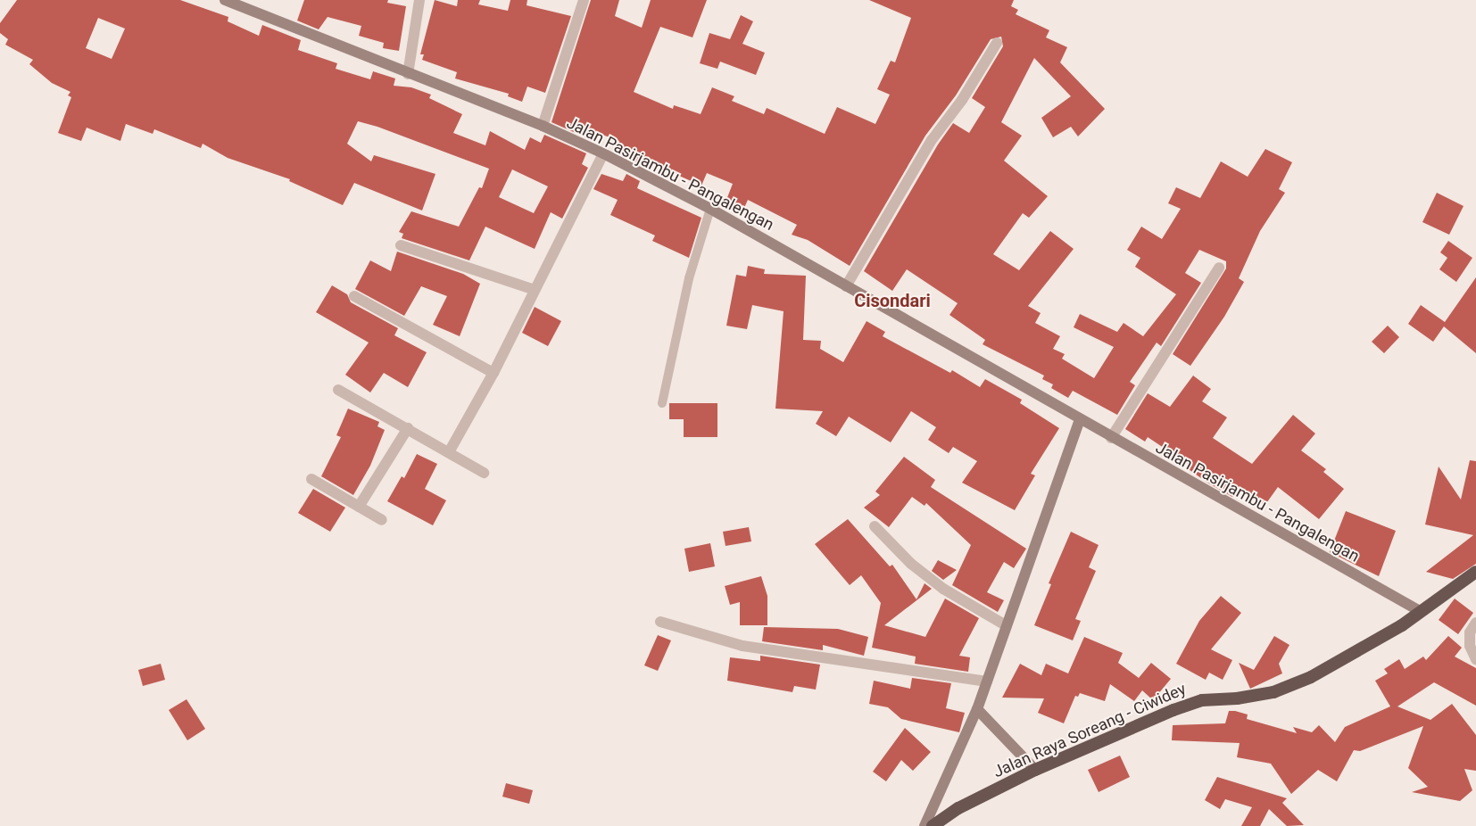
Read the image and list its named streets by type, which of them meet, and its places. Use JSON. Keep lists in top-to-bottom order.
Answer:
{
  "streets": {
    "highway": ["Jalan Raya Soreang - Ciwidey"],
    "main road": ["Jalan Pasirjambu - Pangalengan"]
  },
  "crossings": [
    ["Jalan Pasirjambu - Pangalengan", "Jalan Raya Soreang - Ciwidey"]
  ],
  "districts": ["Cisondari"]
}
